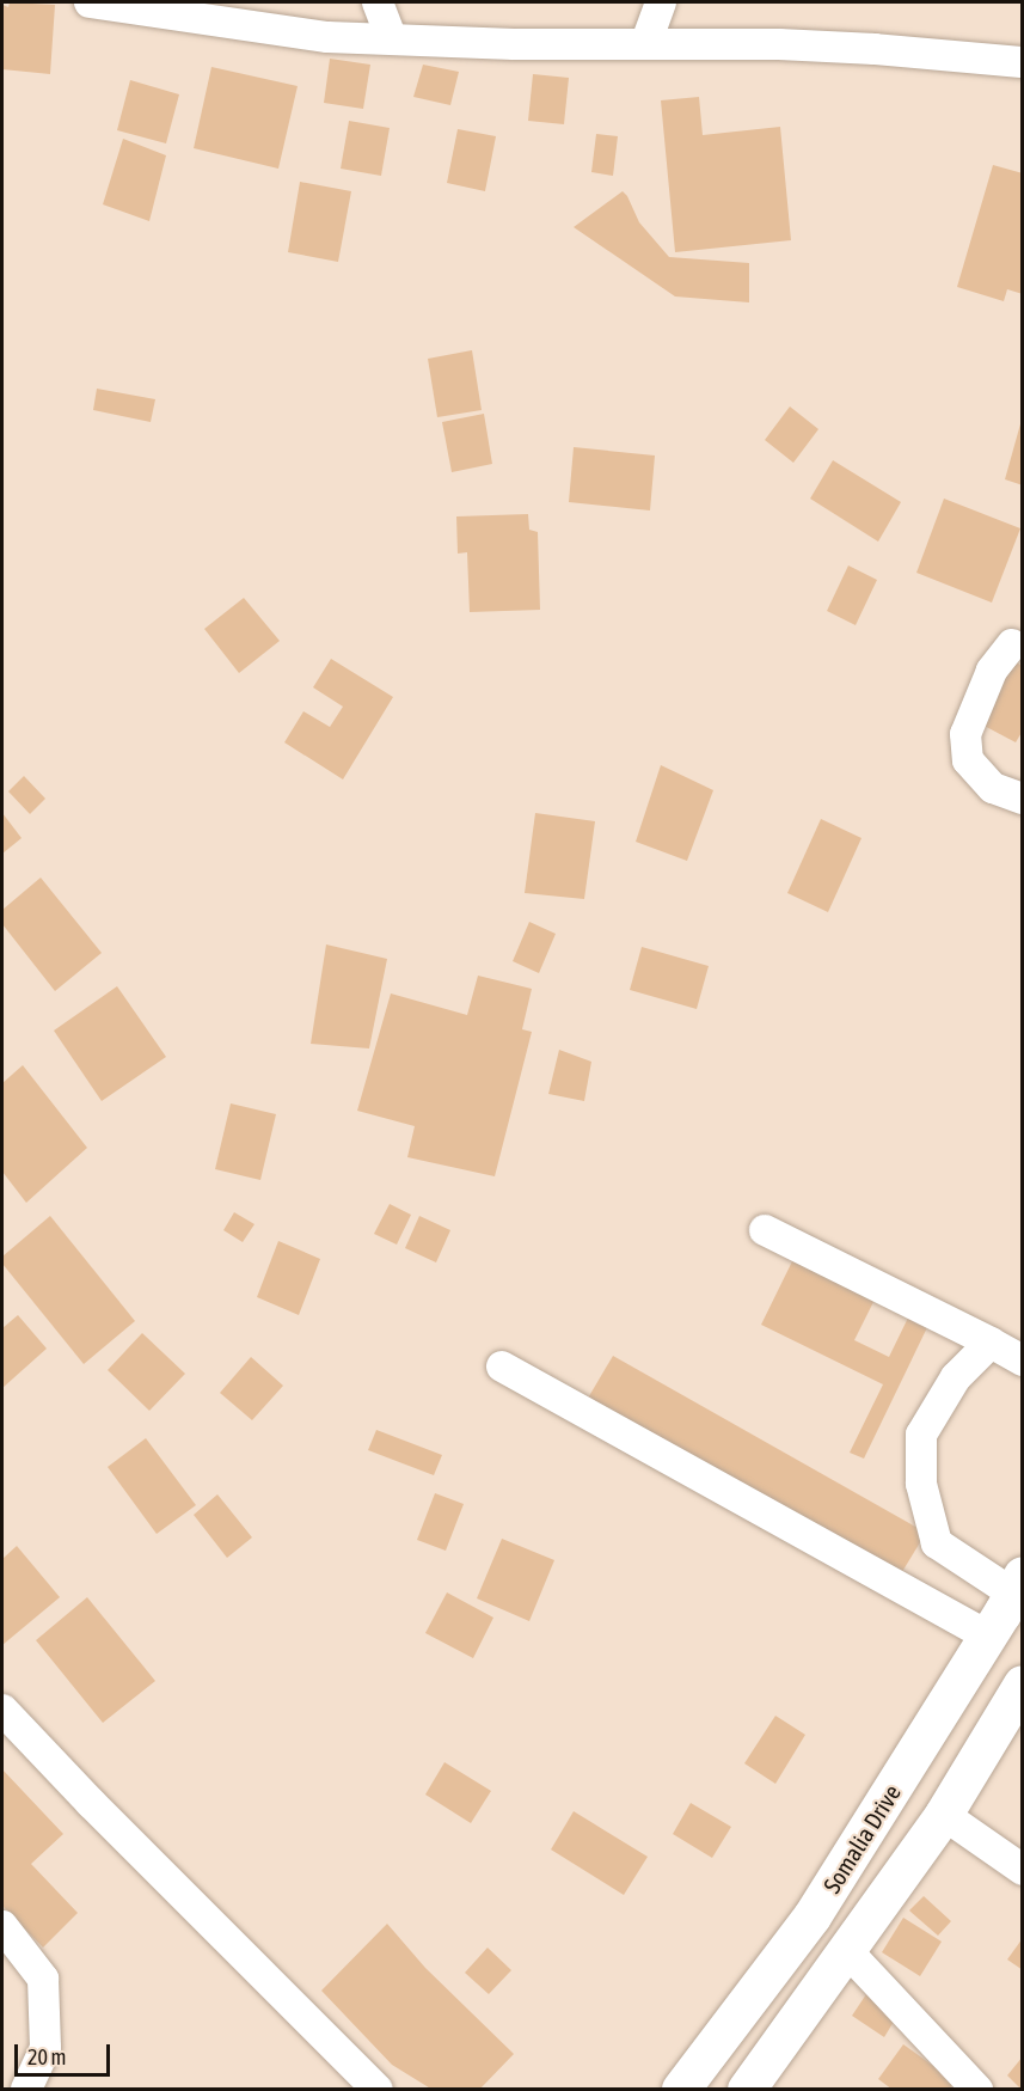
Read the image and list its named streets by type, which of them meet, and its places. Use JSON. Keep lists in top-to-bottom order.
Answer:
{
  "streets": {
    "main road": ["Somalia Drive"]
  },
  "scale_bar": "20 m"
}
